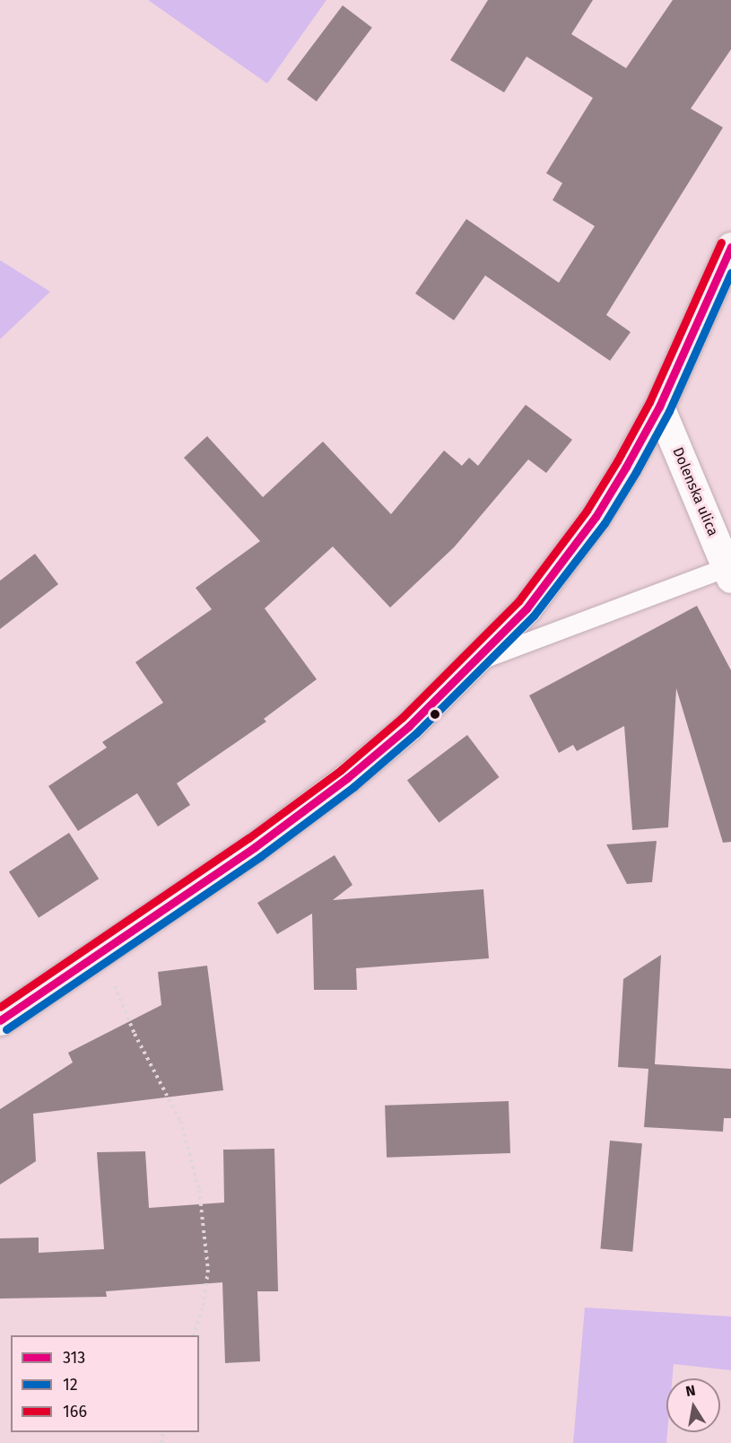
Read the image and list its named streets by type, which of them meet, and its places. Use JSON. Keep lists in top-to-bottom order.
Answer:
{
  "streets": {
    "street": ["Dolenska ulica"]
  },
  "lines": ["transit line 166", "transit line 313", "transit line 12"],
  "legend": ["313", "12", "166"],
  "north": "top"
}
